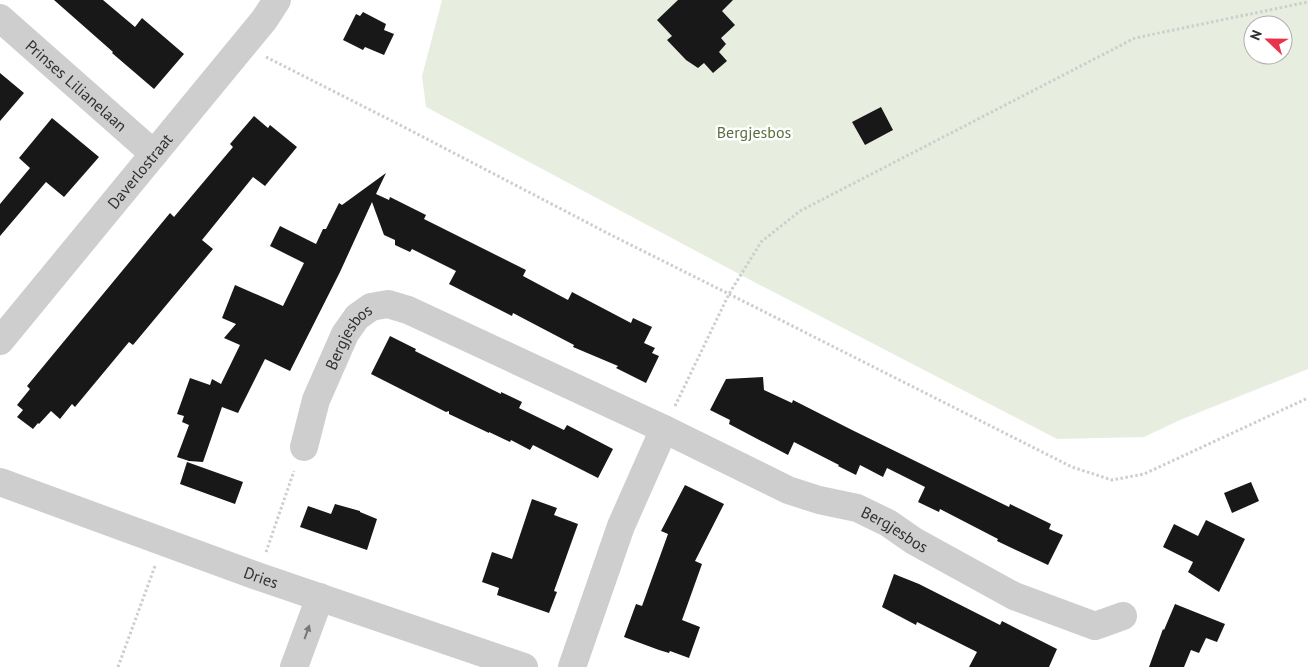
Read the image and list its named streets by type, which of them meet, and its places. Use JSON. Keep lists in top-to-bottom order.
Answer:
{
  "streets": {
    "street": [
      "Prinses Lilianelaan",
      "Daverlostraat",
      "Bergjesbos",
      "Dries"
    ]
  },
  "crossings": [
    ["Prinses Lilianelaan", "Daverlostraat"]
  ],
  "parks": ["Bergjesbos"],
  "north": "left"
}
